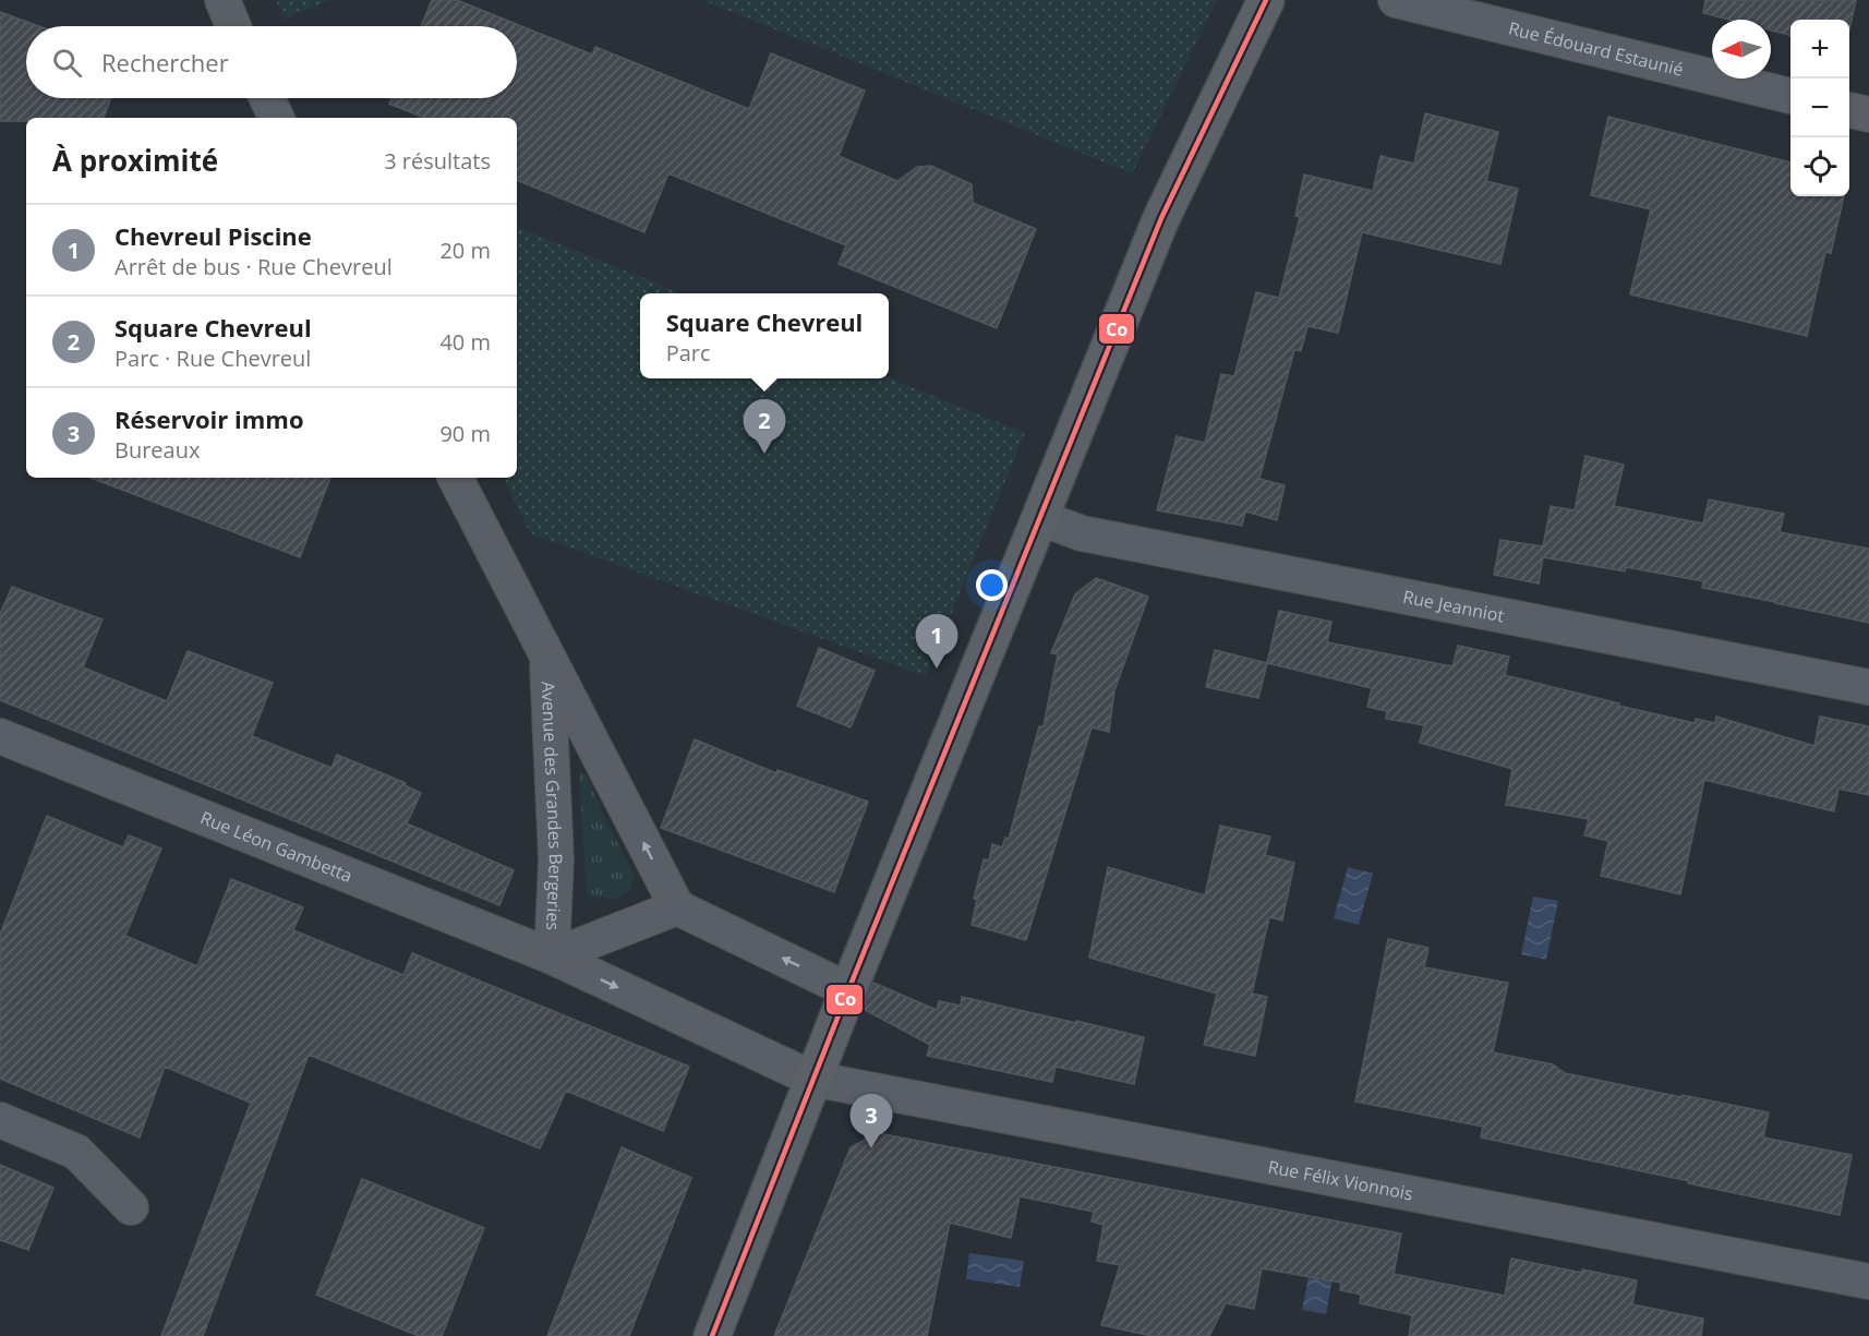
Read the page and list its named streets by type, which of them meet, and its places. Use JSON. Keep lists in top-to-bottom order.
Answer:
{
  "streets": {
    "street": [
      "Rue Édouard Estaunié",
      "Rue Jeanniot",
      "Avenue des Grandes Bergeries",
      "Rue Léon Gambetta",
      "Rue Félix Vionnois"
    ]
  },
  "crossings": [
    ["Avenue des Grandes Bergeries", "Rue Léon Gambetta"],
    ["Rue Léon Gambetta", "Rue Félix Vionnois"]
  ],
  "one_way": ["Avenue des Grandes Bergeries"],
  "lines": ["transit line Co"],
  "north": "left",
  "page": {
    "map_buttons": ["+", "−"],
    "search": "Rechercher",
    "heading": ["À proximité", "3 résultats"],
    "list": [
      {
        "mark": "1",
        "name": "Chevreul Piscine",
        "note": "Arrêt de bus · Rue Chevreul",
        "value": "20 m"
      },
      {
        "mark": "2",
        "name": "Square Chevreul",
        "note": "Parc · Rue Chevreul",
        "value": "40 m"
      },
      {
        "mark": "3",
        "name": "Réservoir immo",
        "note": "Bureaux",
        "value": "90 m"
      }
    ],
    "popup": ["Square Chevreul", "Parc"],
    "pins": ["2", "1", "3"]
  }
}
